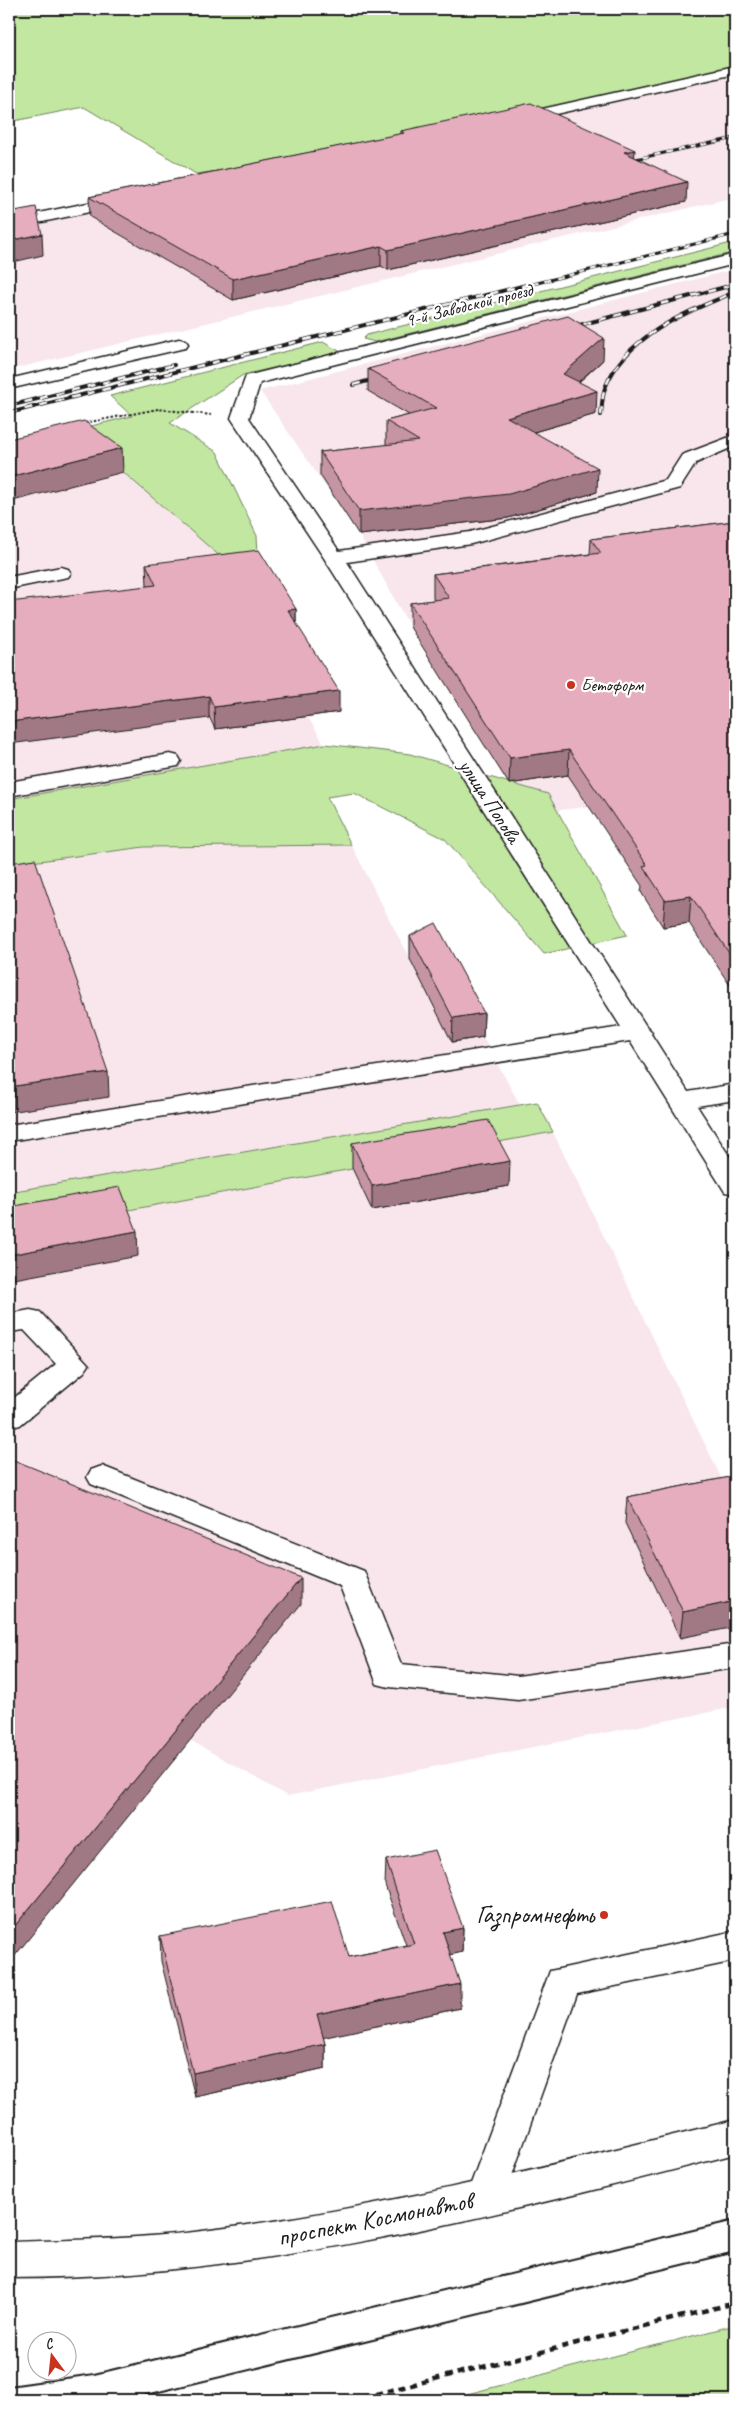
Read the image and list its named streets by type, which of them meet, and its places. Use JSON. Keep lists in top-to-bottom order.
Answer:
{
  "streets": {
    "street": ["9-й Заводской проезд", "улица Попова", "проспект Космонавтов"]
  },
  "crossings": [
    ["9-й Заводской проезд", "улица Попова"]
  ],
  "places": ["Бетоформ", "Газпромнефть"],
  "north": "top"
}
